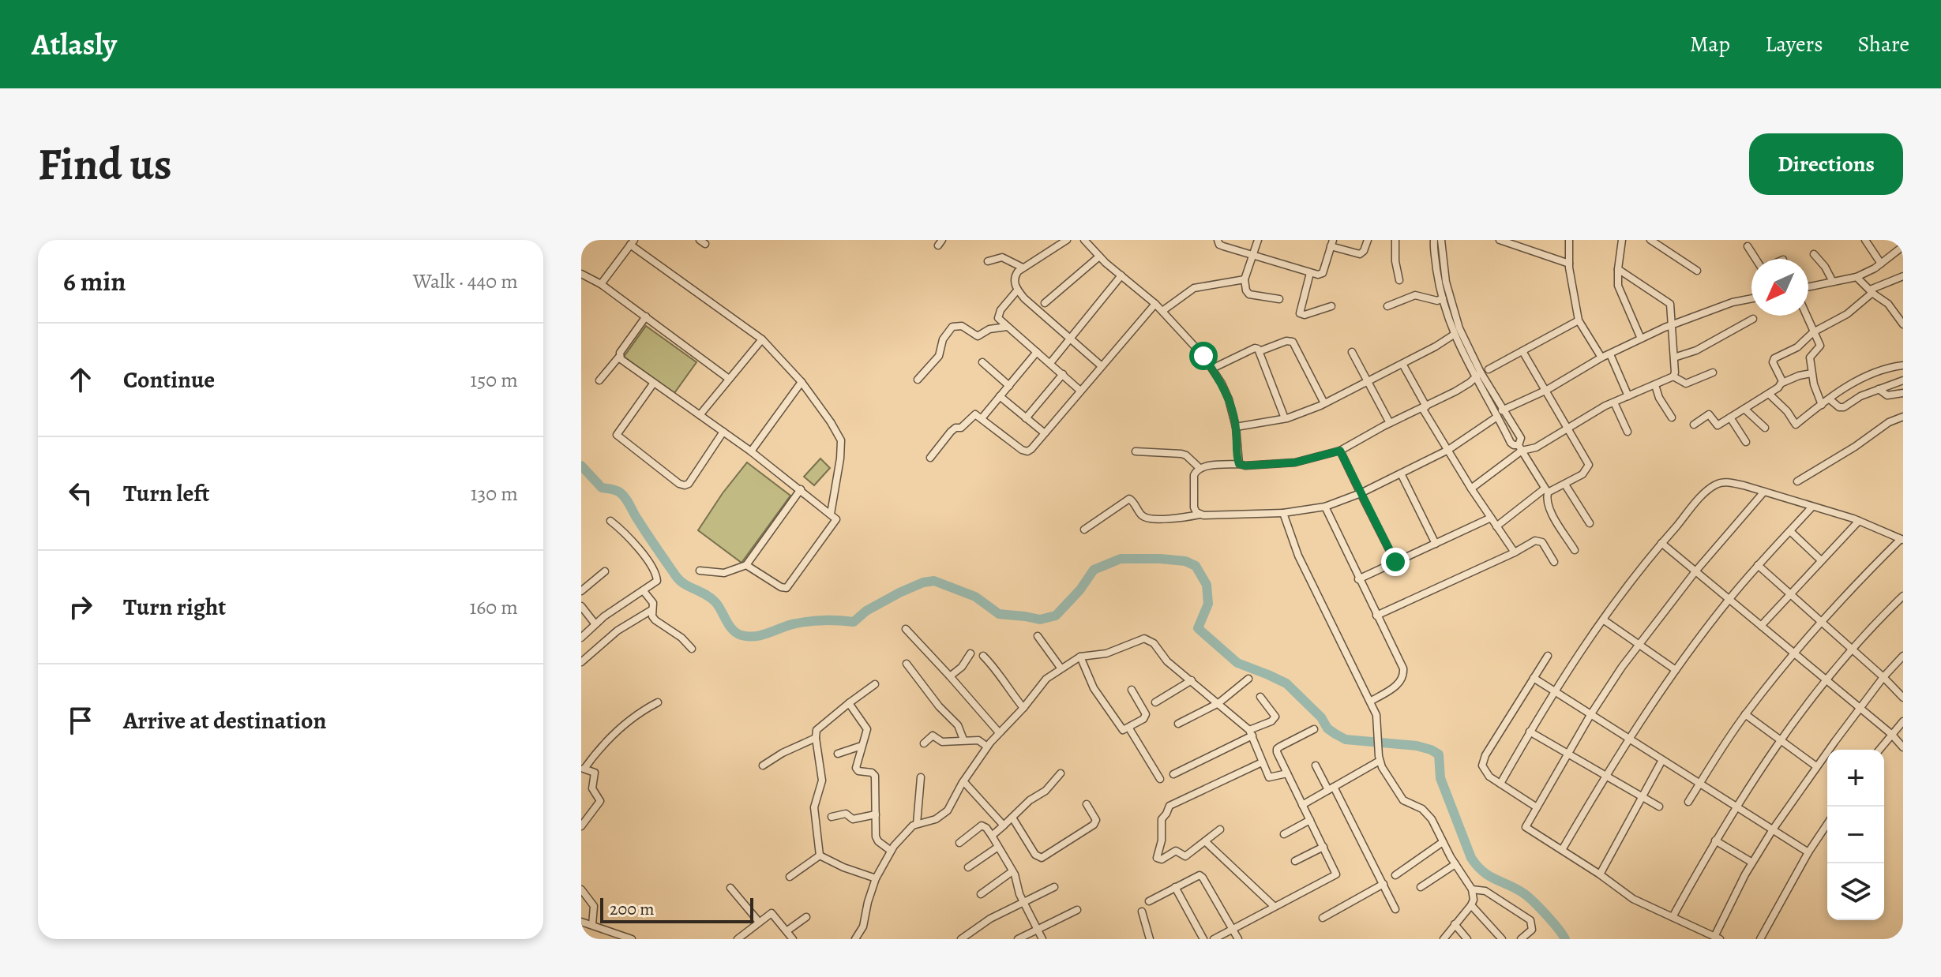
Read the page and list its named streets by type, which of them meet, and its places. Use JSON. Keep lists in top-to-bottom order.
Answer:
{
  "scale_bar": "200 m",
  "north": "bottom left",
  "page": {
    "header": "Atlasly",
    "nav": ["Map", "Layers", "Share"],
    "buttons": "Directions",
    "title": "Find us",
    "heading": ["6 min", "Walk · 440 m"],
    "list": [
      ["Continue", "150 m"],
      ["Turn left", "130 m"],
      ["Turn right", "160 m"],
      "Arrive at destination"
    ],
    "map_buttons": ["+", "−"],
    "scale": "200 m"
  }
}
